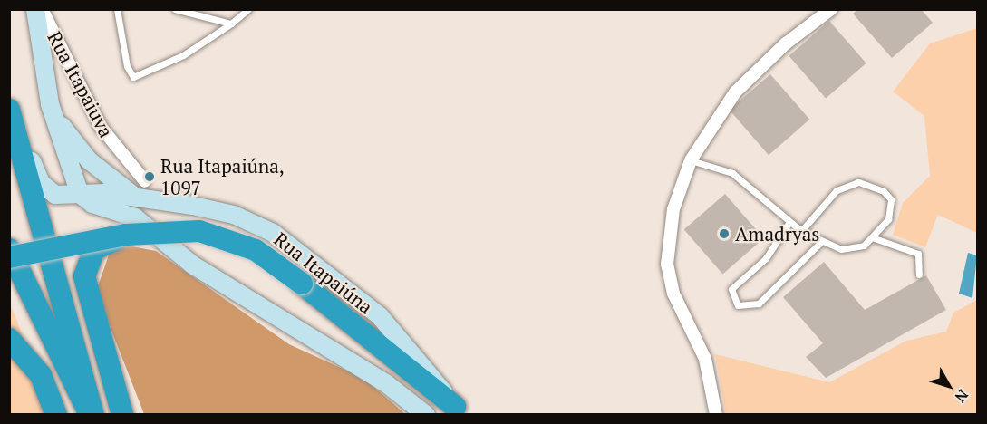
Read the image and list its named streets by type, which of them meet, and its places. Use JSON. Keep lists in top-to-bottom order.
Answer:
{
  "streets": {
    "main road": ["Rua Itapaiúna"],
    "street": ["Rua Itapaiuva"]
  },
  "places": ["Rua Itapaiúna, 1097", "Amadryas"],
  "north": "bottom right"
}
